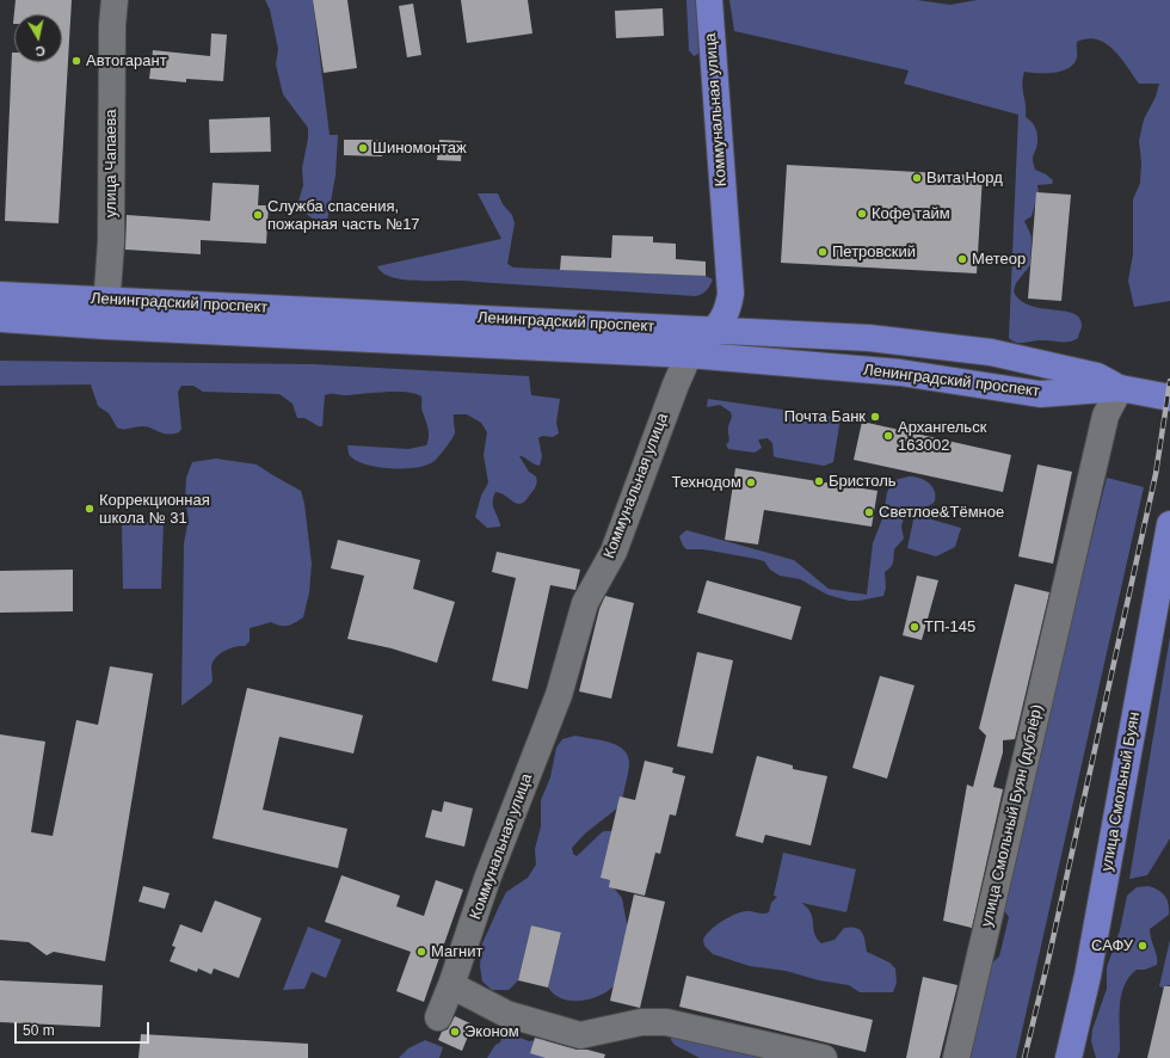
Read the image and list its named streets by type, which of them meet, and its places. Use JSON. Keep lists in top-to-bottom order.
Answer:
{
  "streets": {
    "main road": ["Коммунальная улица", "Ленинградский проспект", "улица Смольный Буян"],
    "street": ["улица Чапаева", "улица Смольный Буян (дублёр)"]
  },
  "crossings": [
    ["Коммунальная улица", "Ленинградский проспект"],
    ["улица Чапаева", "Ленинградский проспект"],
    ["Ленинградский проспект", "улица Смольный Буян (дублёр)"]
  ],
  "places": [
    "Автогарант",
    "Шиномонтаж",
    "Вита Норд",
    "Кофе тайм",
    "Служба спасения, пожарная часть №17",
    "Петровский",
    "Метеор",
    "Почта Банк",
    "Архангельск 163002",
    "Бристоль",
    "Технодом",
    "Коррекционная школа № 31",
    "Светлое&Тёмное",
    "ТП-145",
    "САФУ",
    "Магнит",
    "Эконом"
  ],
  "scale_bar": "50 m",
  "north": "bottom"
}
